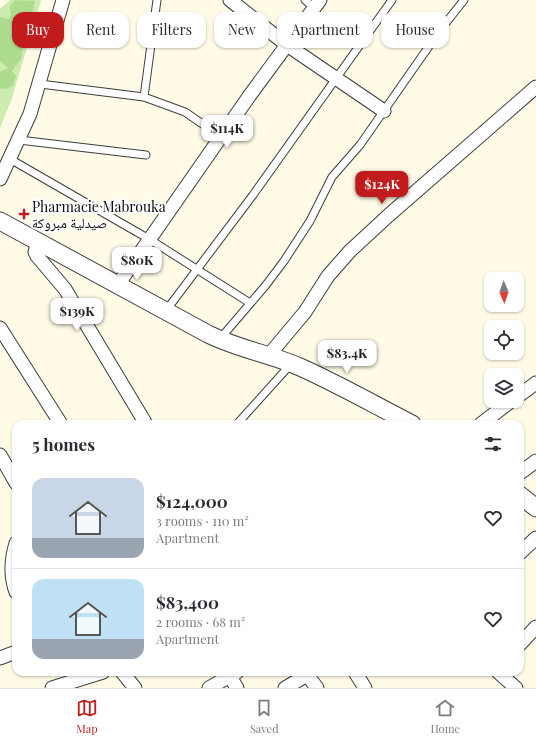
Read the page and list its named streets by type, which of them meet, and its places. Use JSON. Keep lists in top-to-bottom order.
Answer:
{
  "places": {
    "health": ["Pharmacie Mabrouka صيدلية مبروكة"]
  },
  "north": "bottom",
  "page": {
    "chip": [
      "Buy",
      "Rent",
      "Filters",
      "New",
      "Apartment",
      "House"
    ],
    "price": [
      "$114K",
      "$124K",
      "$80K",
      "$139K",
      "$83.4K"
    ],
    "heading": "5 homes",
    "list": [
      {
        "name": "$124,000",
        "note": "3 rooms · 110 m² · Apartment"
      },
      {
        "name": "$83,400",
        "note": "2 rooms · 68 m² · Apartment"
      }
    ],
    "tabs": ["Map", "Saved", "Home"]
  }
}
